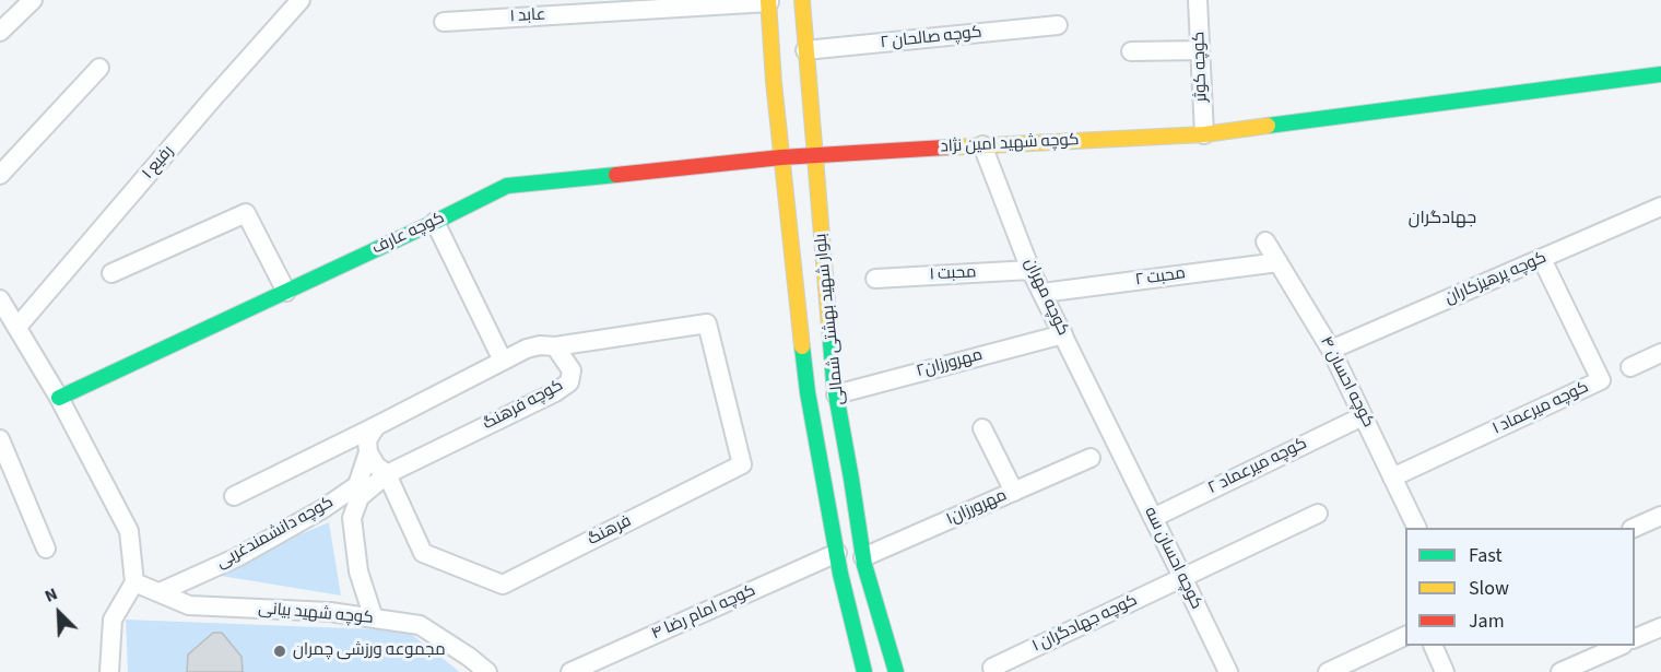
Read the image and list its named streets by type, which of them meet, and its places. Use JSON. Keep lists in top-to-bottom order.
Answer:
{
  "streets": {
    "street": [
      "عابد ۱",
      "کوچه صالحان ۲",
      "کوچه کوثر",
      "کوچه شهید امین نژاد",
      "رفیع ۱",
      "کوچه عارف",
      "محبت ۱",
      "محبت ۲",
      "کوچه پرهیزکاران",
      "کوچه مهران",
      "بلوار شهید بهشتی شمالی",
      "مهرورزان۲",
      "کوچه احسان ۴",
      "کوچه فرهنگ",
      "کوچه میرعماد ۱",
      "کوچه میرعماد ۲",
      "مهرورزان۱",
      "فرهنگ",
      "کوچه دانشمندغربی",
      "کوچه احسان سه",
      "کوچه امام رضا ۴",
      "کوچه شهید بیانی",
      "کوچه جهادگران ۱"
    ]
  },
  "crossings": [
    ["عابد ۱", "بلوار شهید بهشتی شمالی"],
    ["کوچه صالحان ۲", "بلوار شهید بهشتی شمالی"],
    ["کوچه کوثر", "کوچه شهید امین نژاد"],
    ["کوچه شهید امین نژاد", "کوچه عارف"],
    ["کوچه شهید امین نژاد", "کوچه مهران"],
    ["کوچه شهید امین نژاد", "بلوار شهید بهشتی شمالی"],
    ["کوچه عارف", "بلوار شهید بهشتی شمالی"],
    ["محبت ۱", "کوچه مهران"],
    ["محبت ۲", "کوچه مهران"],
    ["محبت ۲", "کوچه احسان ۴"],
    ["کوچه پرهیزکاران", "کوچه احسان ۴"],
    ["کوچه پرهیزکاران", "کوچه میرعماد ۱"],
    ["کوچه مهران", "مهرورزان۲"],
    ["کوچه مهران", "کوچه احسان سه"],
    ["بلوار شهید بهشتی شمالی", "مهرورزان۲"],
    ["بلوار شهید بهشتی شمالی", "مهرورزان۱"],
    ["بلوار شهید بهشتی شمالی", "کوچه امام رضا ۴"],
    ["کوچه احسان ۴", "کوچه میرعماد ۱"],
    ["کوچه احسان ۴", "کوچه میرعماد ۲"],
    ["کوچه فرهنگ", "فرهنگ"],
    ["کوچه میرعماد ۲", "کوچه احسان سه"],
    ["کوچه دانشمندغربی", "کوچه شهید بیانی"],
    ["کوچه احسان سه", "کوچه جهادگران ۱"]
  ],
  "districts": ["جهادگران"],
  "places": ["مجموعه ورزشی چمران"],
  "legend": ["Fast", "Slow", "Jam"],
  "north": "top left"
}
